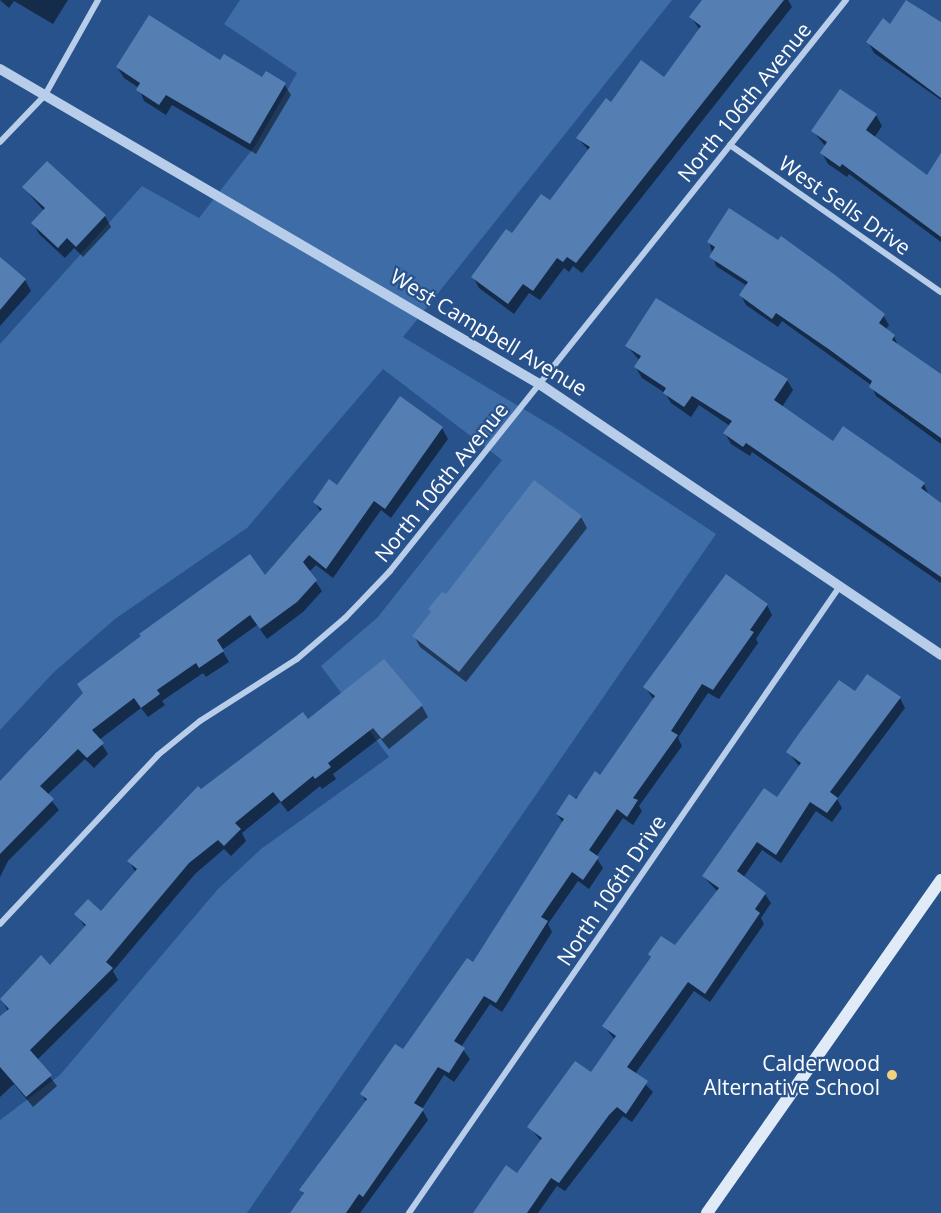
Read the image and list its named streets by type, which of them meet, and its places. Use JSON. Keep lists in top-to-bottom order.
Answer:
{
  "streets": {
    "street": [
      "North 106th Avenue",
      "West Sells Drive",
      "West Campbell Avenue",
      "North 106th Drive"
    ]
  },
  "crossings": [
    ["North 106th Avenue", "West Sells Drive"],
    ["North 106th Avenue", "West Campbell Avenue"],
    ["West Campbell Avenue", "North 106th Drive"]
  ],
  "places": ["Calderwood Alternative School"]
}
